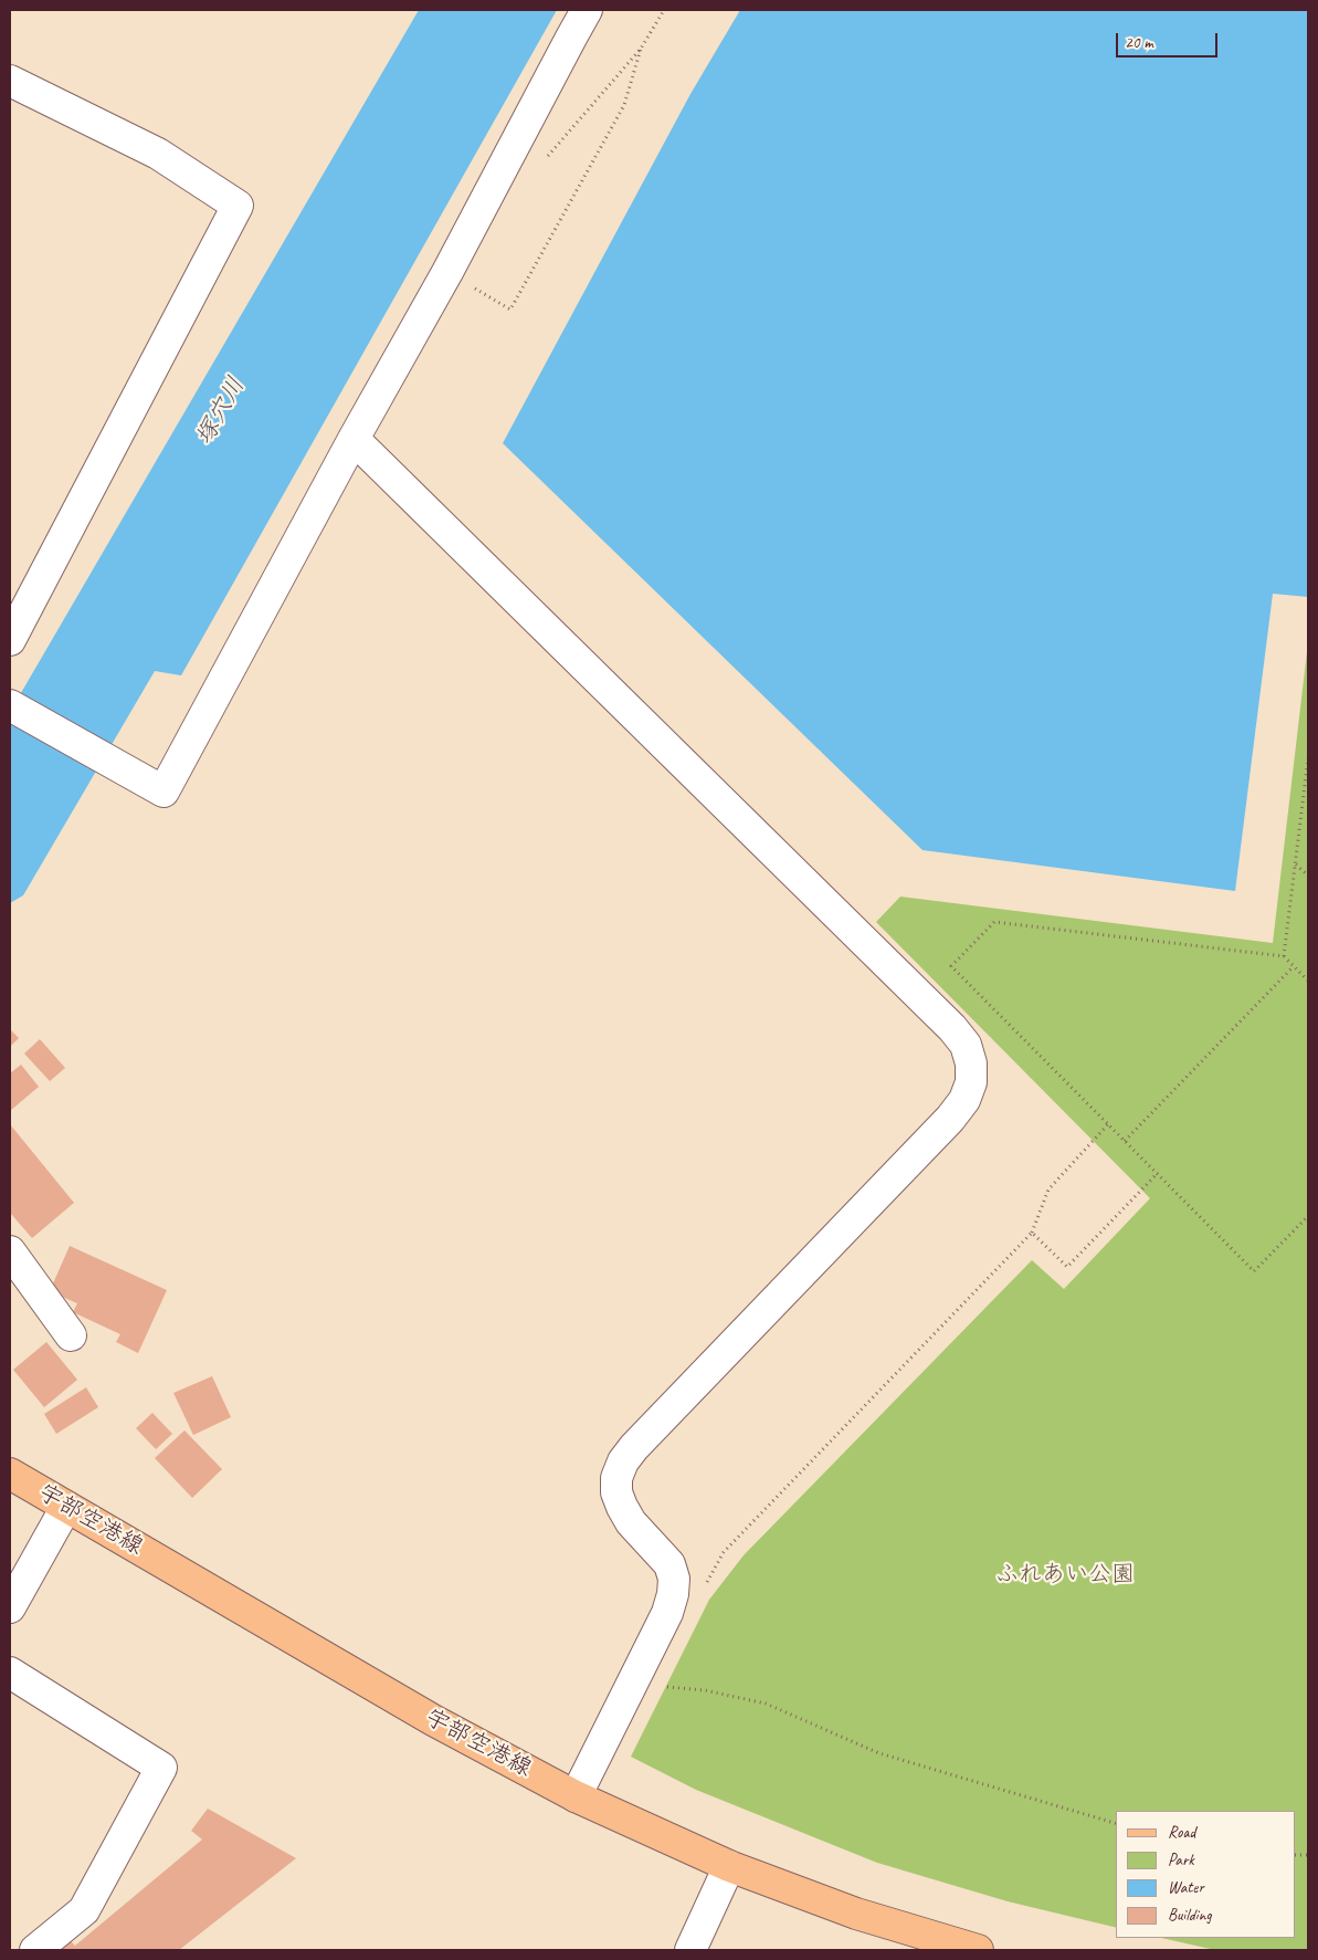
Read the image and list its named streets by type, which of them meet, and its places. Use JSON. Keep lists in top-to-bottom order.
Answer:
{
  "streets": {
    "main road": ["宇部空港線"]
  },
  "water": ["塚穴川"],
  "parks": ["ふれあい公園"],
  "legend": [
    "Road",
    "Park",
    "Water",
    "Building"
  ],
  "scale_bar": "20 m"
}
